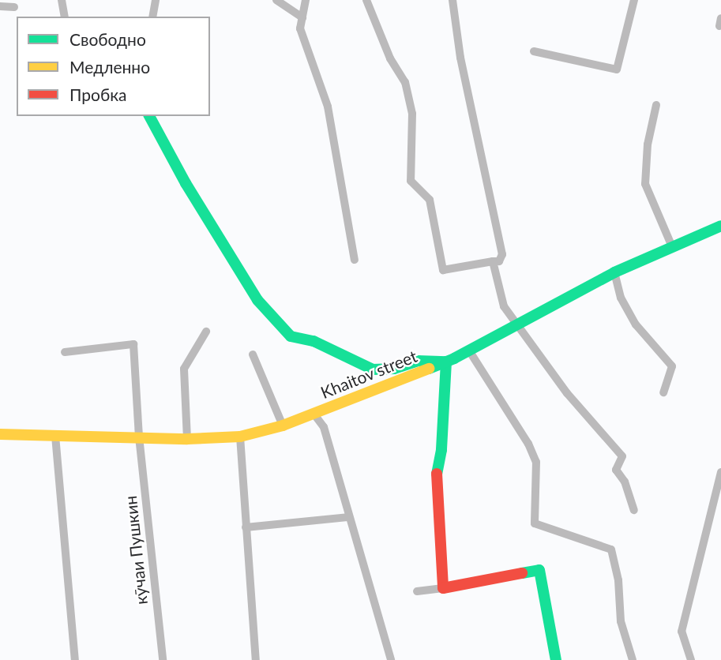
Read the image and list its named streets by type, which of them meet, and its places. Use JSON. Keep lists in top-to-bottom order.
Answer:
{
  "streets": {
    "street": ["Khaitov street", "кӯчаи Пушкин"]
  },
  "crossings": [
    ["Khaitov street", "кӯчаи Пушкин"]
  ],
  "legend": ["Свободно", "Медленно", "Пробка"]
}
